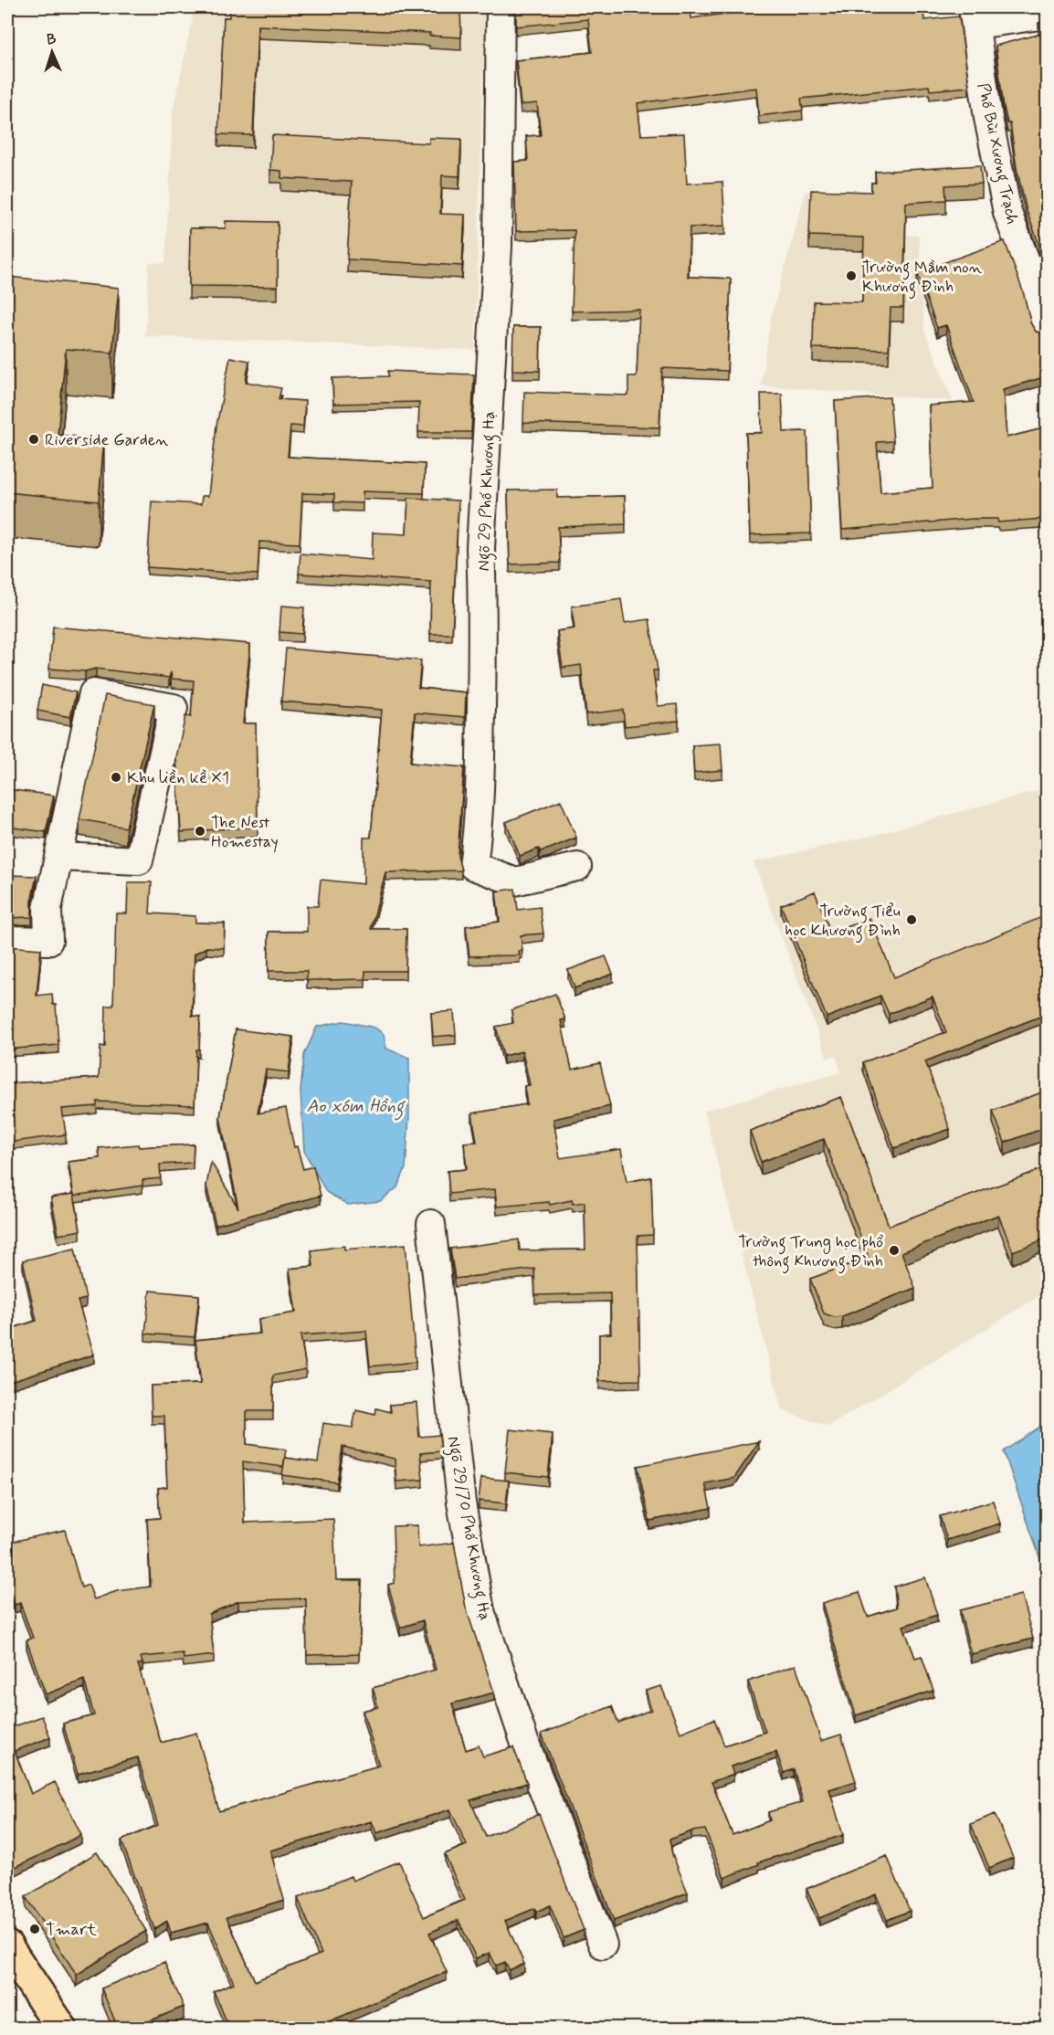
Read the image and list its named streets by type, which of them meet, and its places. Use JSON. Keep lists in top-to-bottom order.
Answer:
{
  "streets": {
    "street": ["Phố Bùi Xương Trạch", "Ngõ 29 Phố Khương Hạ", "Ngõ 29/70 Phố Khương Hạ"]
  },
  "water": ["Ao xóm Hồng"],
  "places": [
    "Trường Mầm non Khương Đình",
    "Riverside Garden",
    "Khu liền kề X1",
    "The Nest Homestay",
    "Trường Tiểu học Khương Đình",
    "Trường Trung học phổ thông Khương Đình",
    "Tmart"
  ],
  "north": "top"
}
